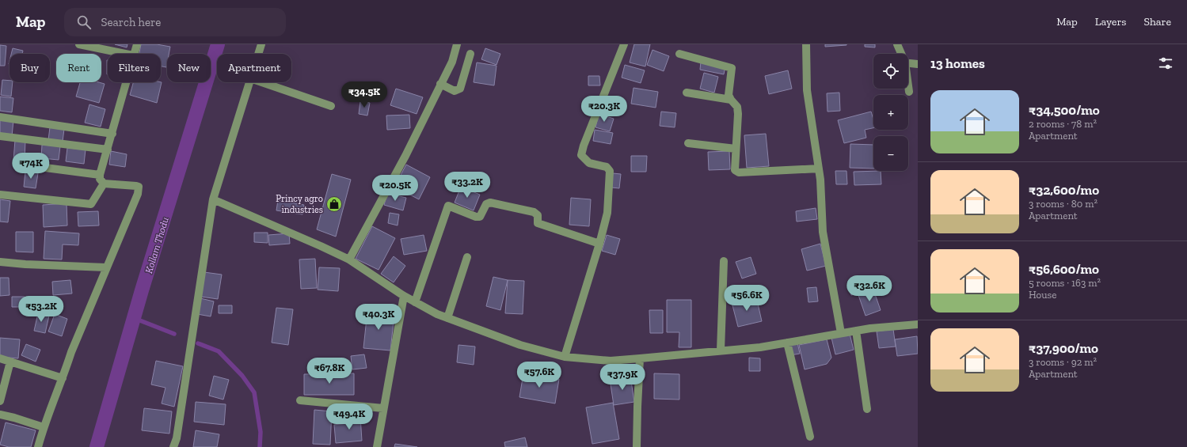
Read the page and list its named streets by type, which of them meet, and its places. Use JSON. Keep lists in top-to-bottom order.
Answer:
{
  "water": ["Kollam Thodu"],
  "places": {
    "shop": ["Princy agro industries"]
  },
  "page": {
    "header": "Map",
    "search": "Search here",
    "nav": ["Map", "Layers", "Share"],
    "heading": "13 homes",
    "map_buttons": ["+", "−"],
    "chip": [
      "Buy",
      "Rent",
      "Filters",
      "New",
      "Apartment"
    ],
    "price": [
      "₹34.5K",
      "₹20.3K",
      "₹74K",
      "₹33.2K",
      "₹20.5K",
      "₹32.6K",
      "₹56.6K",
      "₹53.2K",
      "₹40.3K",
      "₹67.8K",
      "₹57.6K",
      "₹37.9K",
      "₹49.4K"
    ],
    "list": [
      {
        "name": "₹34,500/mo",
        "note": "2 rooms · 78 m² · Apartment"
      },
      {
        "name": "₹32,600/mo",
        "note": "3 rooms · 80 m² · Apartment"
      },
      {
        "name": "₹56,600/mo",
        "note": "5 rooms · 163 m² · House"
      },
      {
        "name": "₹37,900/mo",
        "note": "3 rooms · 92 m² · Apartment"
      }
    ]
  }
}
